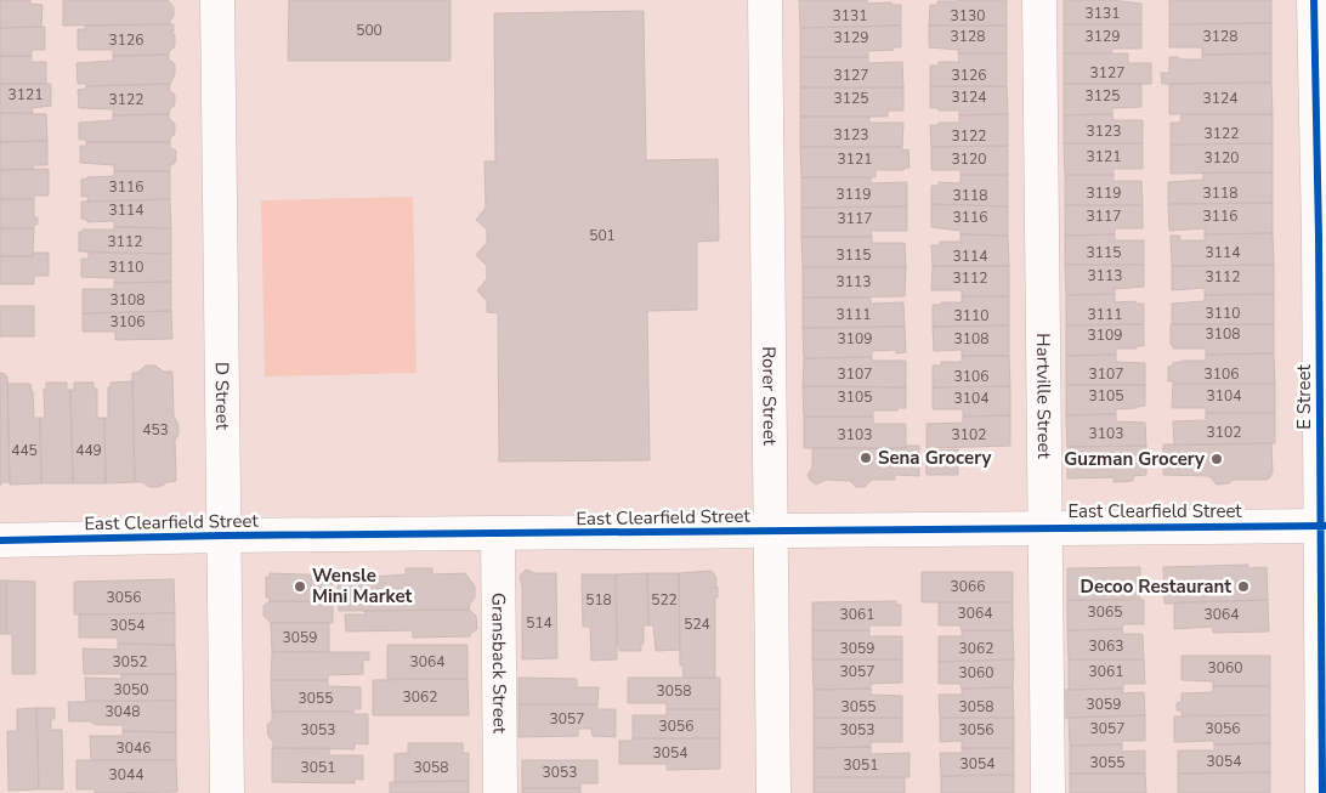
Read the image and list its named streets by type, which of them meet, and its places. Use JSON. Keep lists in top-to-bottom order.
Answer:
{
  "streets": {
    "street": [
      "Hartville Street",
      "D Street",
      "Rorer Street",
      "E Street",
      "East Clearfield Street",
      "Gransback Street"
    ]
  },
  "crossings": [
    ["Hartville Street", "East Clearfield Street"],
    ["D Street", "East Clearfield Street"],
    ["Rorer Street", "East Clearfield Street"],
    ["E Street", "East Clearfield Street"],
    ["East Clearfield Street", "Gransback Street"]
  ],
  "places": [
    "Sena Grocery",
    "Guzman Grocery",
    "Wensle Mini Market",
    "Decoo Restaurant"
  ],
  "house_numbers": [
    "3131",
    "3131",
    "3130",
    "500",
    "3128",
    "3129",
    "3128",
    "3129",
    "3126",
    "3127",
    "3127",
    "3126",
    "3121",
    "3125",
    "3124",
    "3125",
    "3124",
    "3122",
    "3123",
    "3122",
    "3123",
    "3122",
    "3121",
    "3120",
    "3121",
    "3120",
    "3116",
    "3119",
    "3118",
    "3119",
    "3118",
    "3114",
    "3117",
    "3116",
    "3116",
    "3117",
    "501",
    "3112",
    "3115",
    "3114",
    "3115",
    "3114",
    "3110",
    "3113",
    "3112",
    "3112",
    "3113",
    "3108",
    "3110",
    "3111",
    "3111",
    "3110",
    "3106",
    "3108",
    "3109",
    "3109",
    "3108",
    "3107",
    "3107",
    "3106",
    "3106",
    "3105",
    "3104",
    "3105",
    "3104",
    "453",
    "3102",
    "3103",
    "3103",
    "3102",
    "445",
    "449",
    "3066",
    "3056",
    "518",
    "522",
    "3065",
    "3064",
    "3061",
    "3064",
    "514",
    "524",
    "3054",
    "3059",
    "3063",
    "3059",
    "3062",
    "3052",
    "3064",
    "3060",
    "3057",
    "3061",
    "3060",
    "3050",
    "3058",
    "3062",
    "3055",
    "3059",
    "3055",
    "3058",
    "3048",
    "3057",
    "3056",
    "3057",
    "3056",
    "3053",
    "3053",
    "3056",
    "3046",
    "3054",
    "3054",
    "3055",
    "3054",
    "3051",
    "3051",
    "3058",
    "3053",
    "3044"
  ]
}
